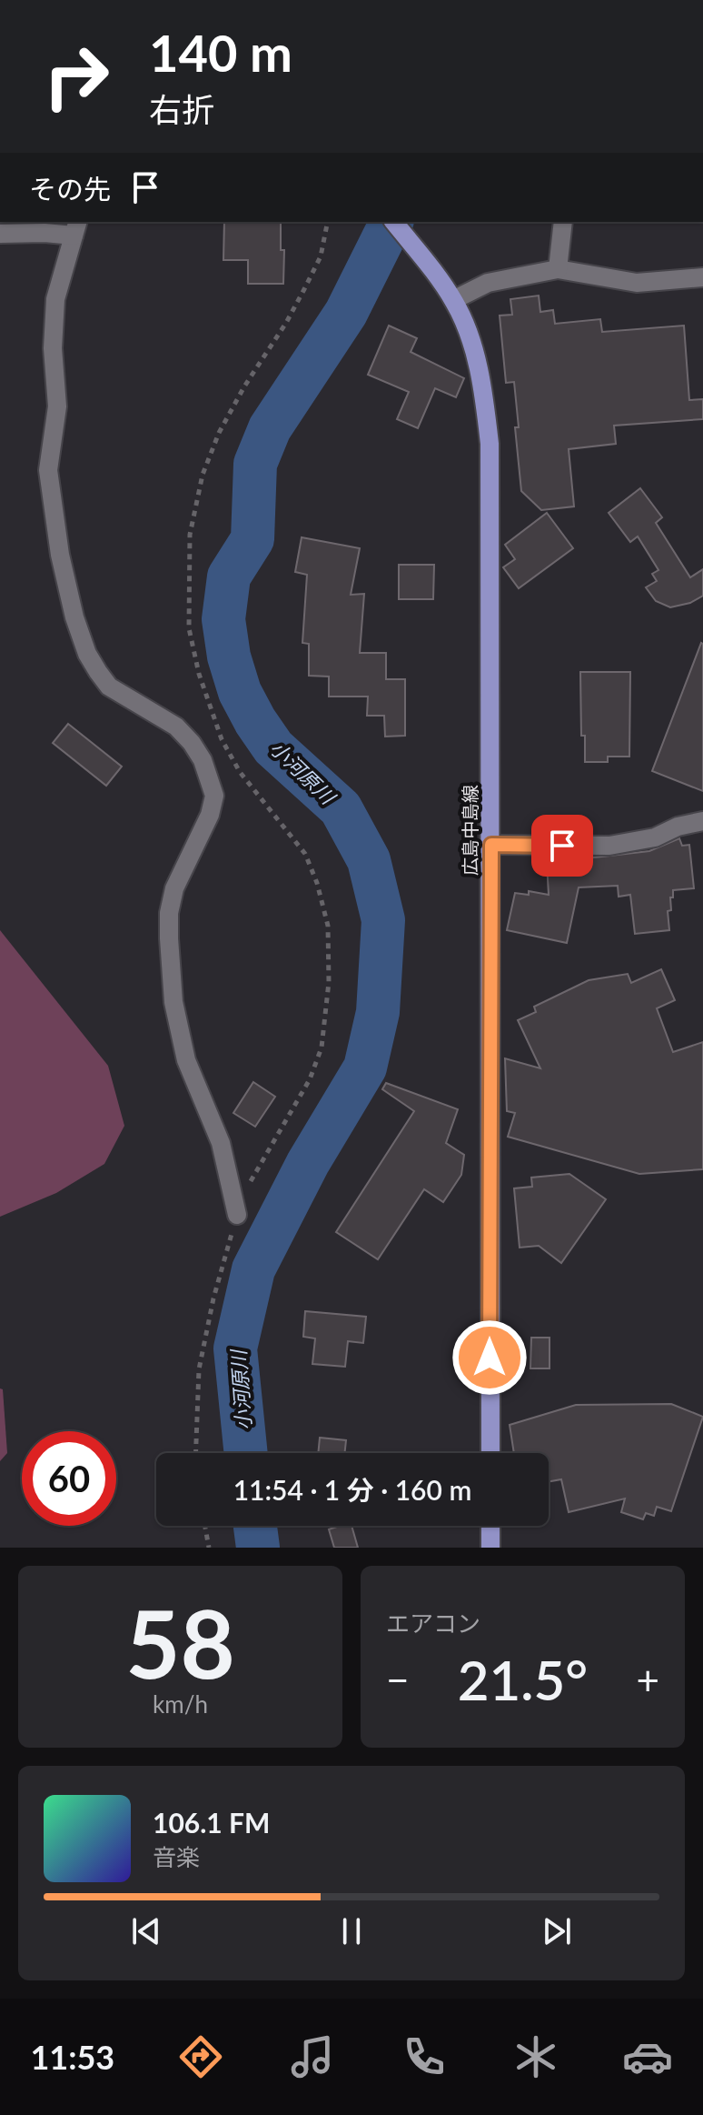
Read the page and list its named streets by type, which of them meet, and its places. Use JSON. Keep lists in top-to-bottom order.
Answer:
{
  "streets": {
    "main road": ["広島中島線"]
  },
  "water": ["小河原川"],
  "page": {
    "turn": ["140 m", "右折"],
    "then": "その先",
    "limit": "60",
    "trip": "11:54 · 1 分 · 160 m",
    "tile": [
      ["58", "km/h"],
      "エアコン"
    ],
    "heat": ["−", "21.5°", "+"],
    "song": ["106.1 FM", "音楽"],
    "tabs": "11:53"
  }
}
